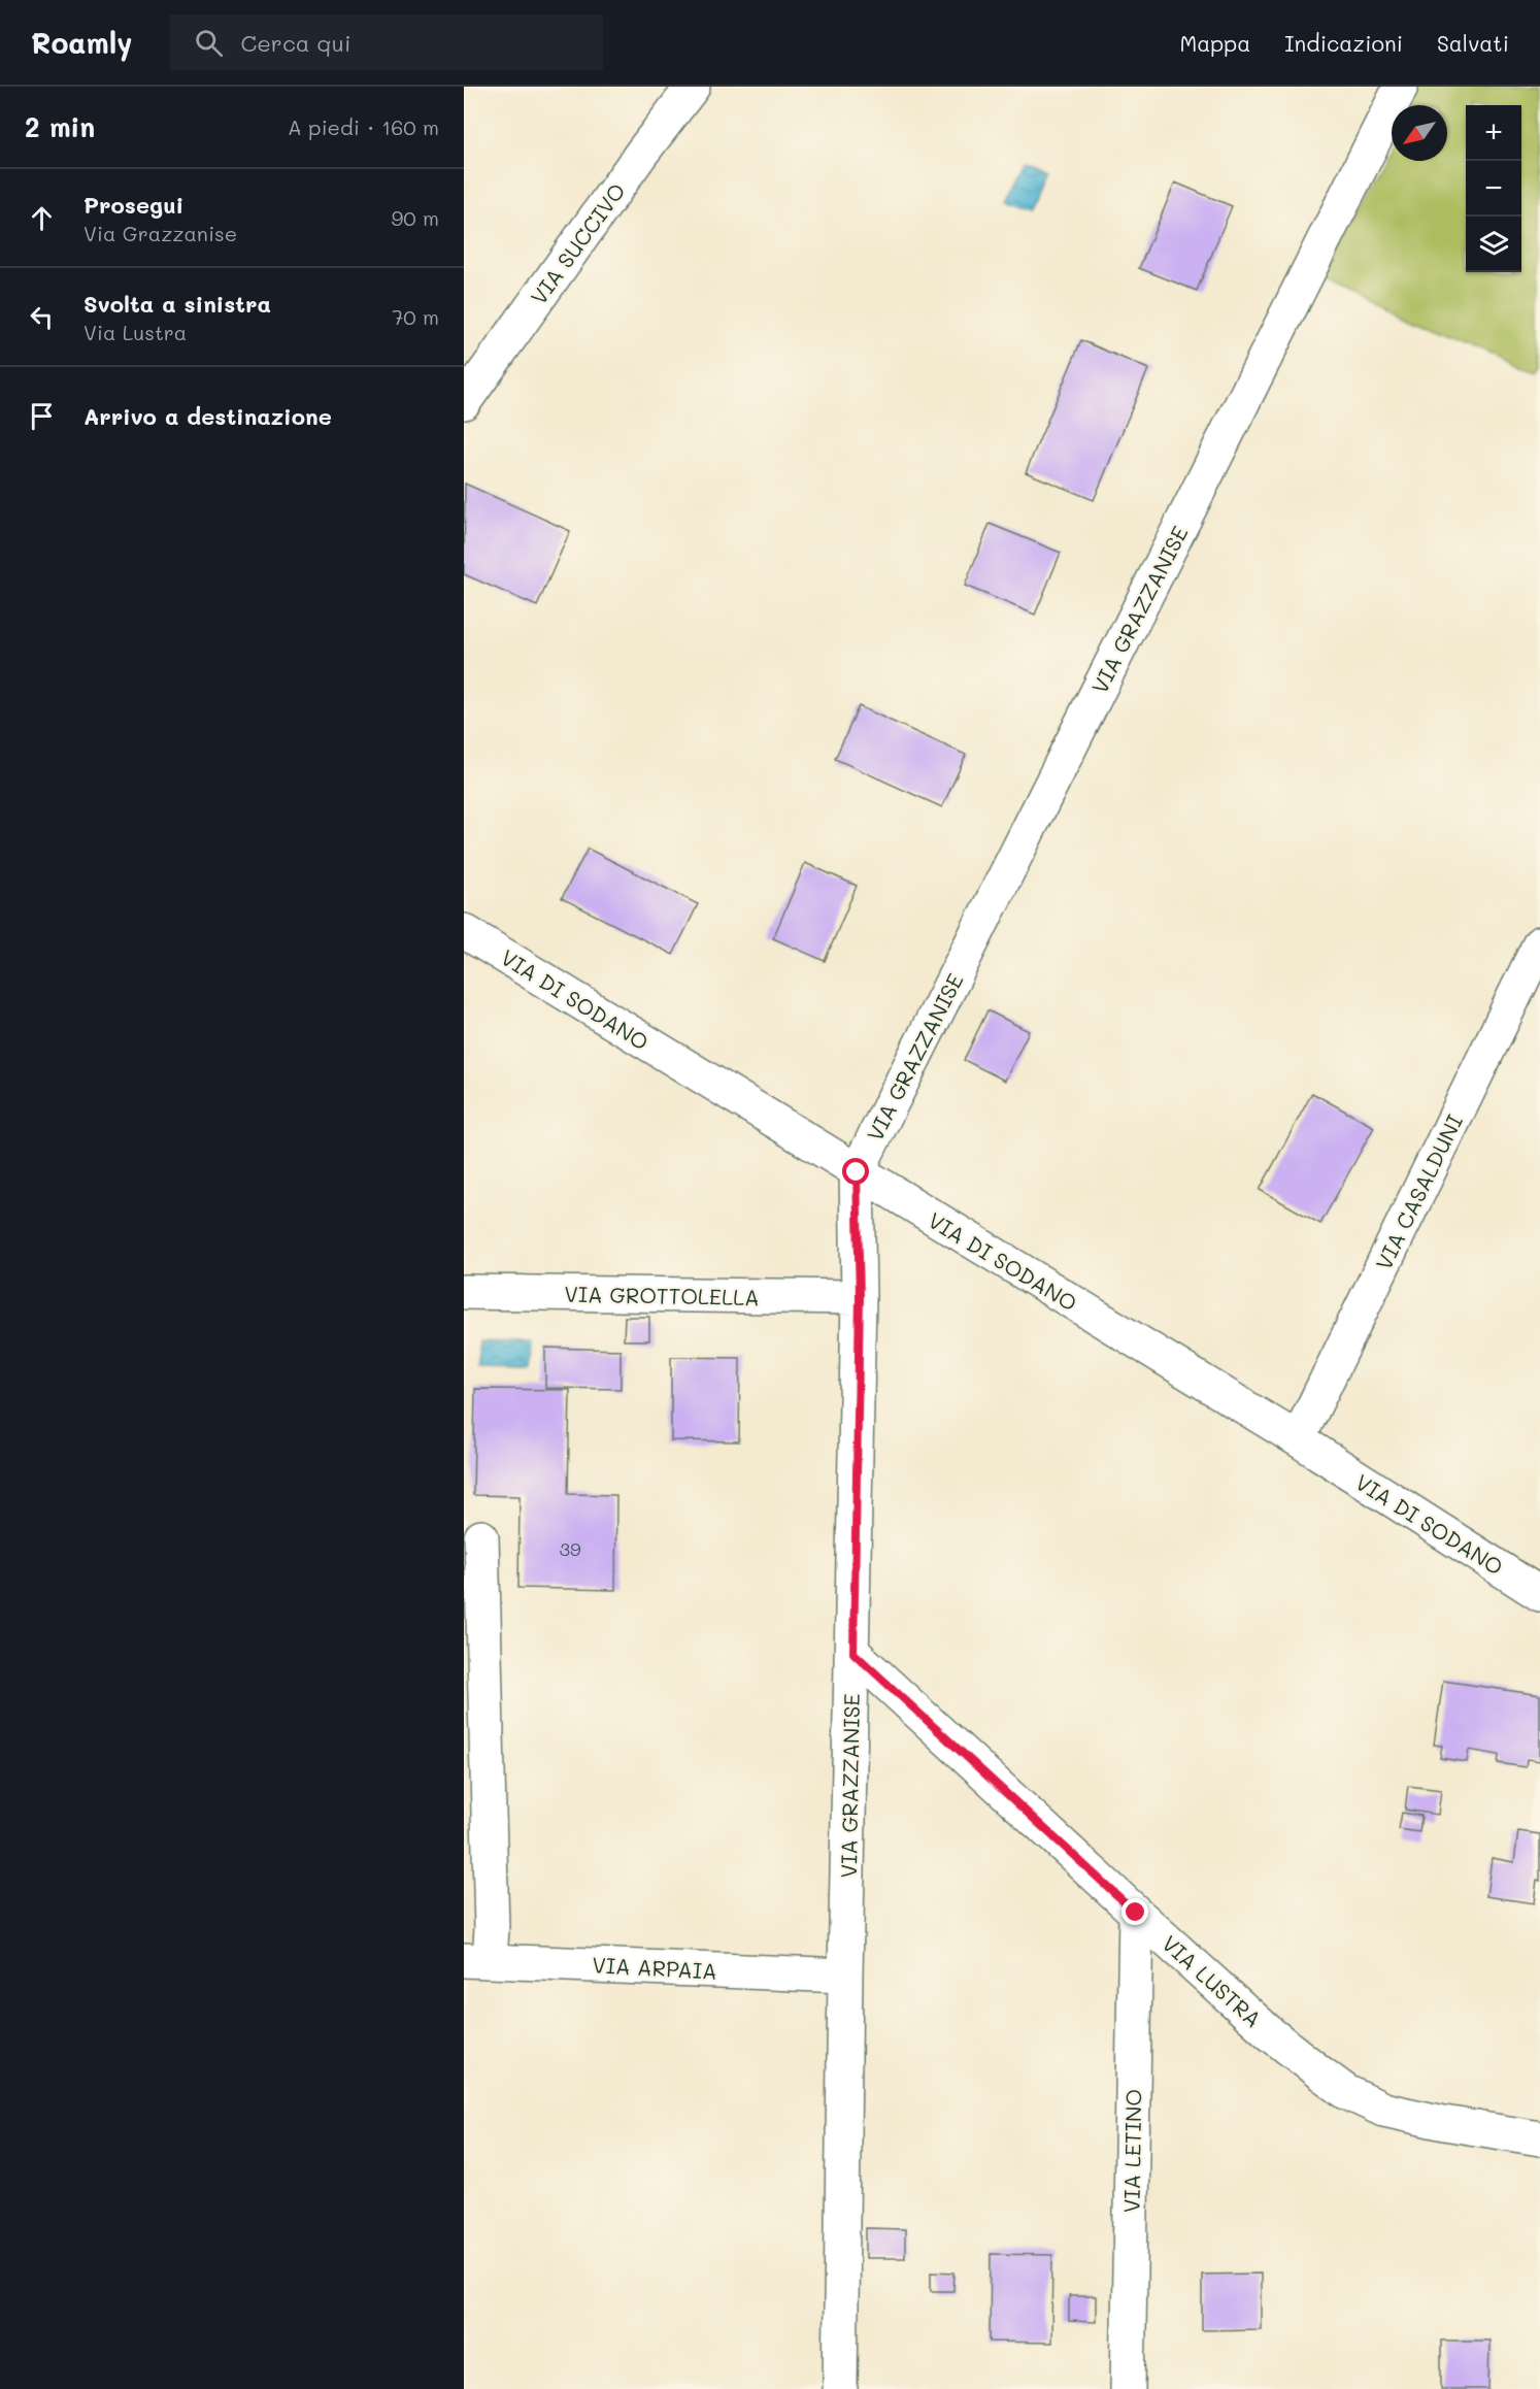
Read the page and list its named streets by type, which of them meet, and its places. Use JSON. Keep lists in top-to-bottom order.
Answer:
{
  "streets": {
    "street": [
      "VIA SUCCIVO",
      "VIA GRAZZANISE",
      "VIA DI SODANO",
      "VIA CASALDUNI",
      "VIA GROTTOLELLA",
      "VIA ARPAIA",
      "VIA LUSTRA",
      "VIA LETINO"
    ]
  },
  "crossings": [
    ["VIA GRAZZANISE", "VIA DI SODANO"],
    ["VIA GRAZZANISE", "VIA GROTTOLELLA"],
    ["VIA GRAZZANISE", "VIA ARPAIA"],
    ["VIA GRAZZANISE", "VIA LUSTRA"],
    ["VIA DI SODANO", "VIA CASALDUNI"],
    ["VIA LUSTRA", "VIA LETINO"]
  ],
  "house_numbers": ["39"],
  "north": "bottom left",
  "page": {
    "header": "Roamly",
    "search": "Cerca qui",
    "nav": ["Mappa", "Indicazioni", "Salvati"],
    "heading": ["2 min", "A piedi · 160 m"],
    "map_buttons": ["+", "−"],
    "list": [
      ["Prosegui", "Via Grazzanise", "90 m"],
      ["Svolta a sinistra", "Via Lustra", "70 m"],
      "Arrivo a destinazione"
    ]
  }
}
